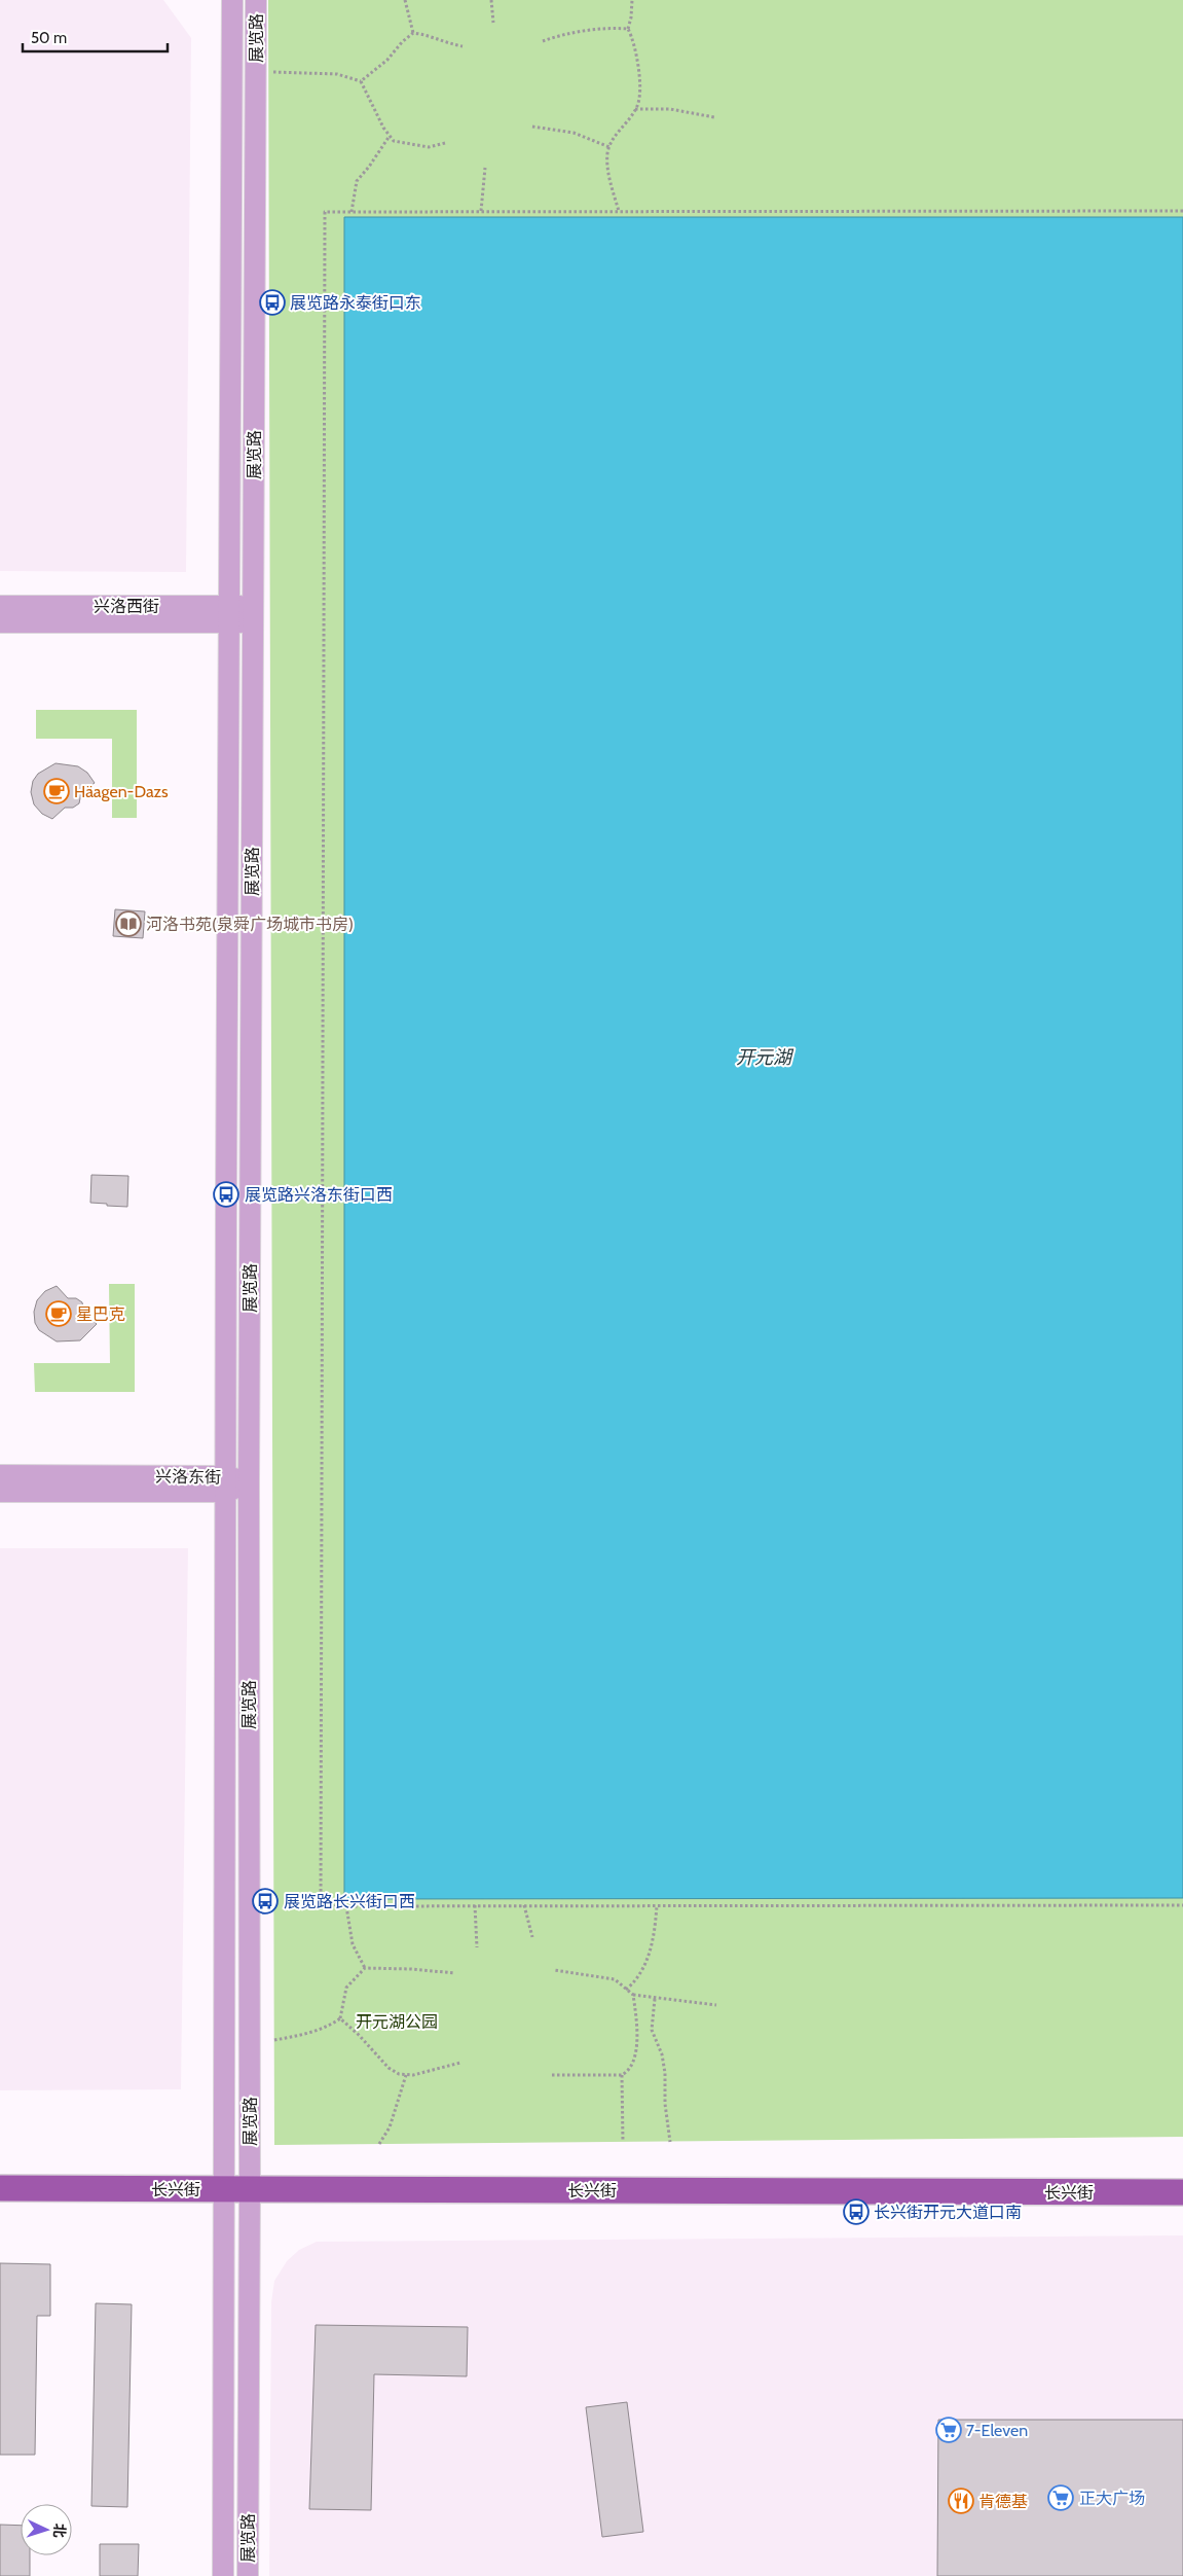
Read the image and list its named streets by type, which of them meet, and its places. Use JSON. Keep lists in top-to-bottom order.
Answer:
{
  "streets": {
    "main road": ["长兴街"],
    "street": ["展览路", "兴洛西街", "兴洛东街"]
  },
  "crossings": [
    ["展览路", "兴洛西街"],
    ["展览路", "兴洛东街"],
    ["展览路", "长兴街"]
  ],
  "water": ["开元湖"],
  "parks": ["开元湖公园"],
  "places": {
    "bus stop": [
      "展览路永泰街口东",
      "展览路兴洛东街口西",
      "展览路长兴街口西",
      "长兴街开元大道口南"
    ],
    "cafe": ["Häagen-Dazs", "星巴克"],
    "library": ["河洛书苑(泉舜广场城市书房)"],
    "supermarket": ["7-Eleven", "正大广场"],
    "restaurant": ["肯德基"]
  },
  "scale_bar": "50 m",
  "north": "right"
}
